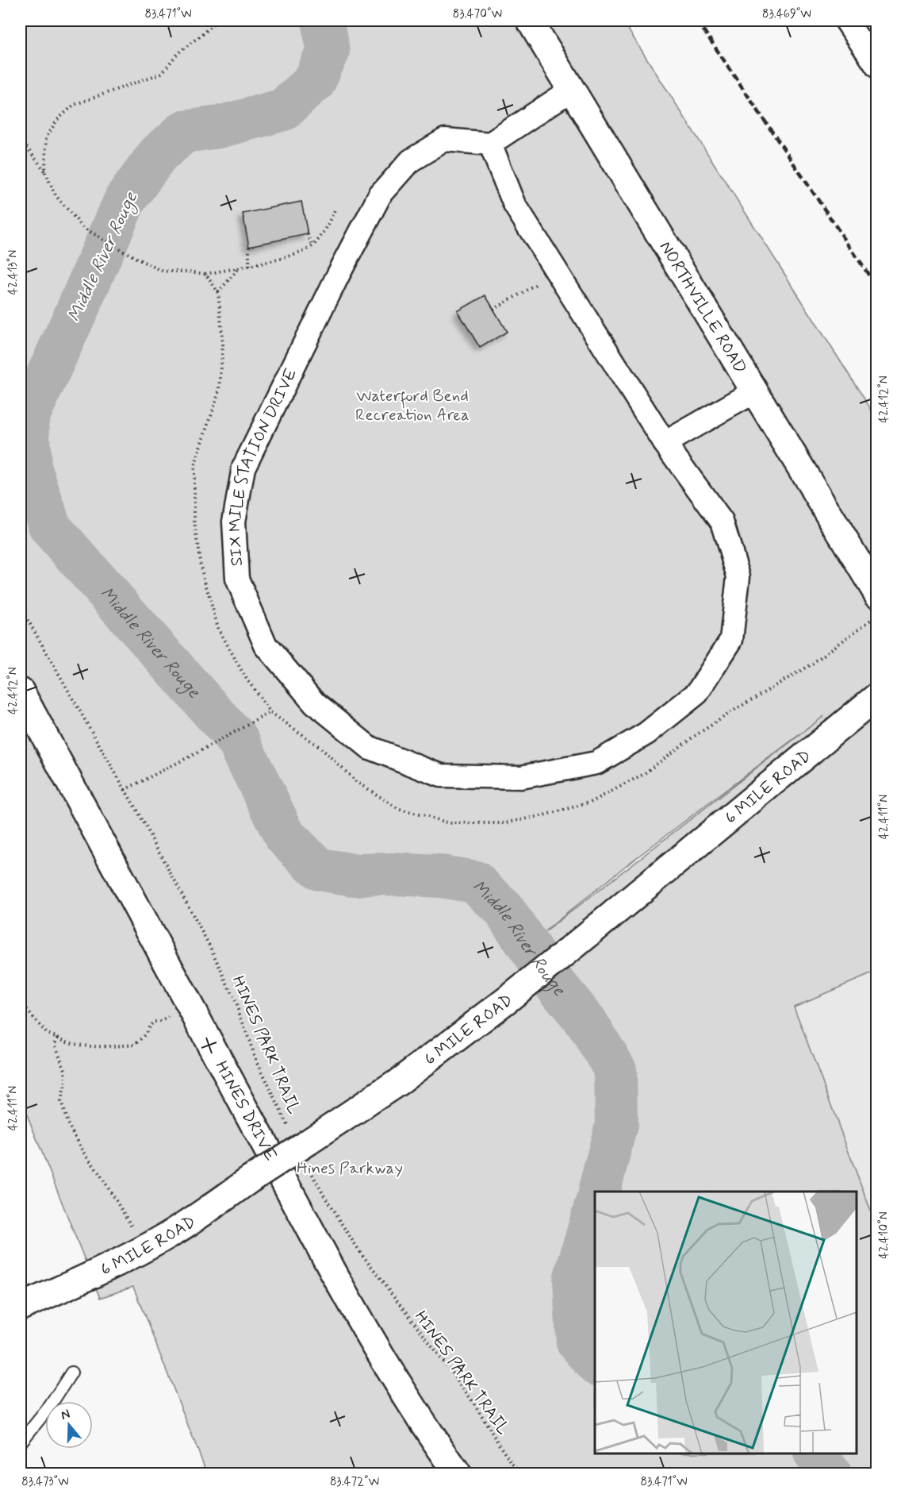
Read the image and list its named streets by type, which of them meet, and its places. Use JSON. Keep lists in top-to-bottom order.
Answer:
{
  "streets": {
    "street": [
      "NORTHVILLE ROAD",
      "SIX MILE STATION DRIVE",
      "6 MILE ROAD",
      "HINES DRIVE"
    ],
    "path": ["HINES PARK TRAIL"]
  },
  "crossings": [
    ["6 MILE ROAD", "HINES PARK TRAIL"]
  ],
  "water": ["Middle River Rouge"],
  "parks": ["Waterford Bend Recreation Area", "Hines Parkway"],
  "north": "top",
  "coordinates": [
    "83.471°W",
    "83.470°W",
    "83.469°W",
    "42.413°N",
    "42.412°N",
    "42.411°N",
    "42.410°N",
    "83.473°W",
    "83.472°W"
  ]
}
